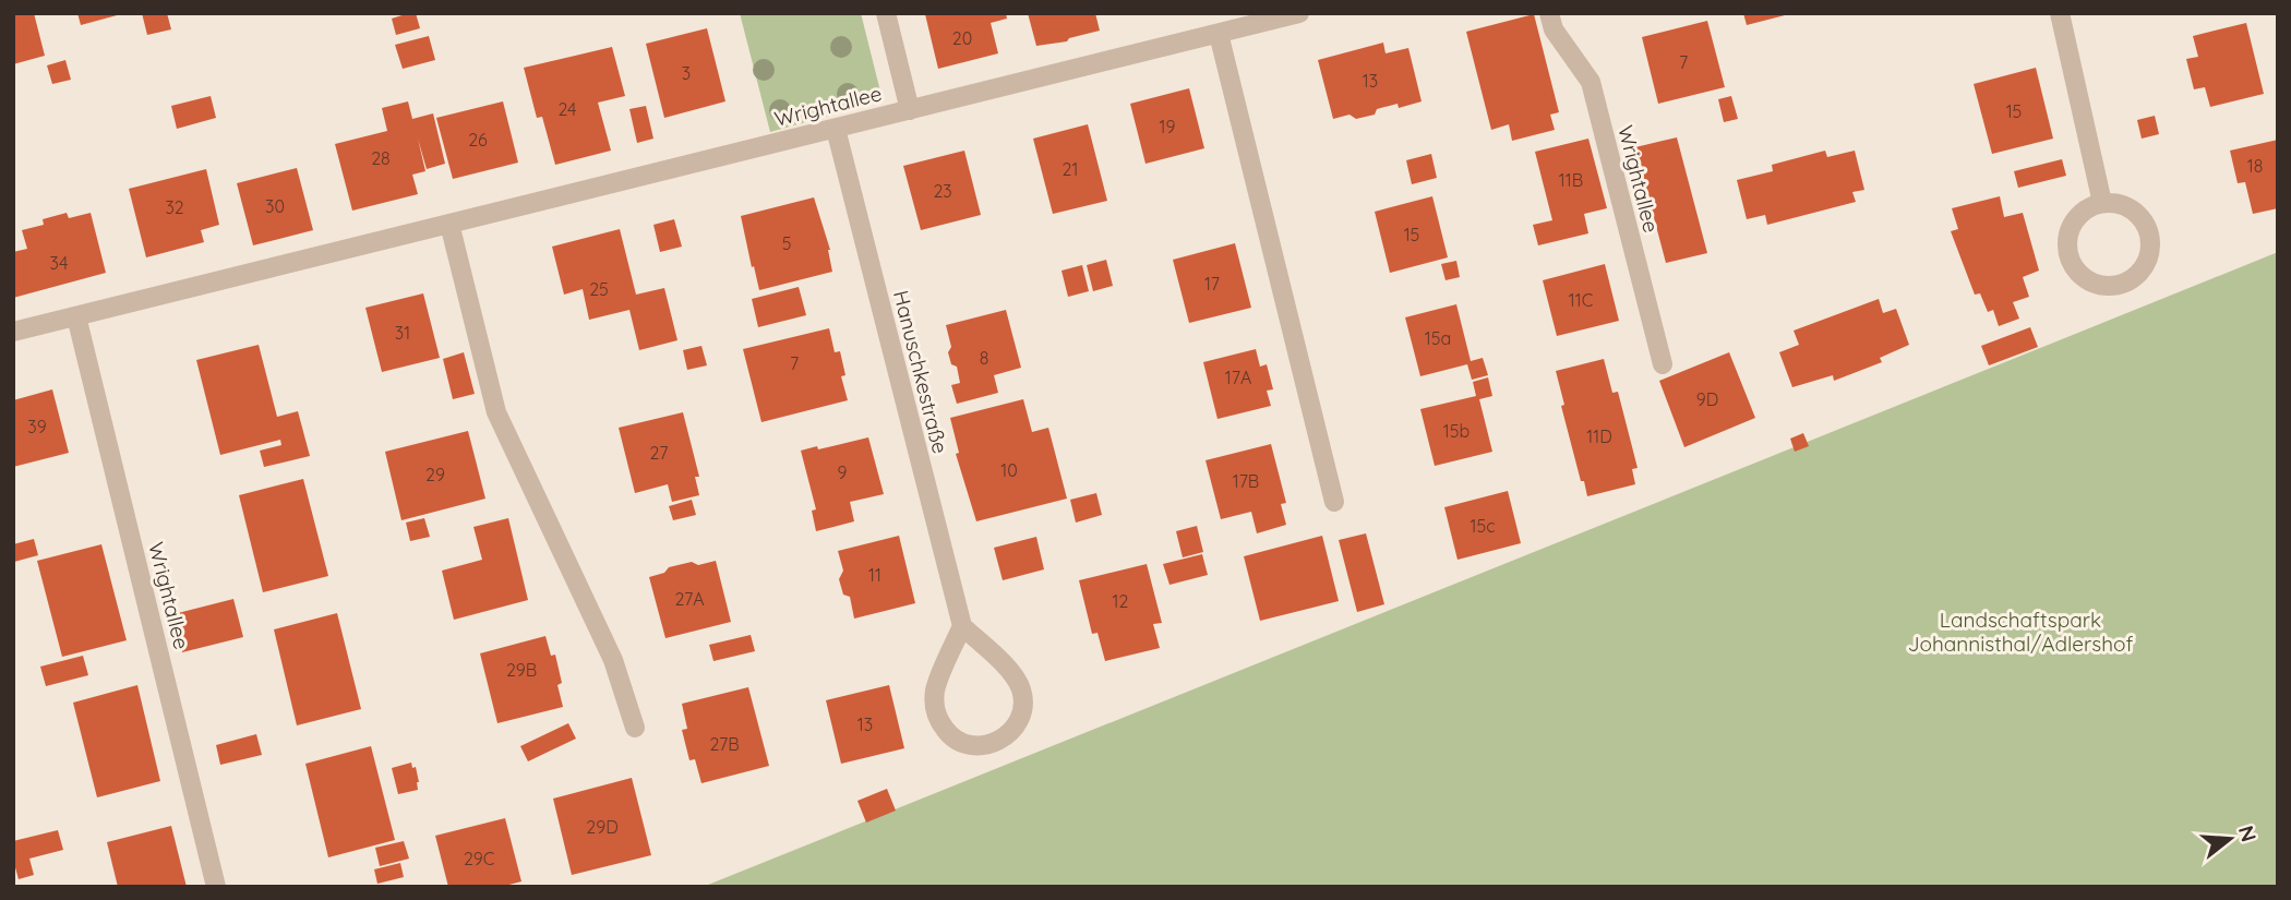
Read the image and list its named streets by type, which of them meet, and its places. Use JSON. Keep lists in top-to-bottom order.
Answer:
{
  "streets": {
    "street": ["Wrightallee", "Hanuschkestraße"]
  },
  "crossings": [
    ["Wrightallee", "Hanuschkestraße"]
  ],
  "parks": ["Landschaftspark Johannisthal/Adlershof"],
  "house_numbers": [
    "20",
    "7",
    "3",
    "13",
    "24",
    "15",
    "19",
    "26",
    "28",
    "18",
    "21",
    "11B",
    "23",
    "30",
    "32",
    "15",
    "5",
    "34",
    "17",
    "25",
    "11C",
    "31",
    "15a",
    "8",
    "7",
    "17A",
    "9D",
    "39",
    "15b",
    "11D",
    "27",
    "10",
    "9",
    "29",
    "17B",
    "15c",
    "11",
    "27A",
    "12",
    "29B",
    "13",
    "27B",
    "29D",
    "29C"
  ],
  "north": "right"
}
